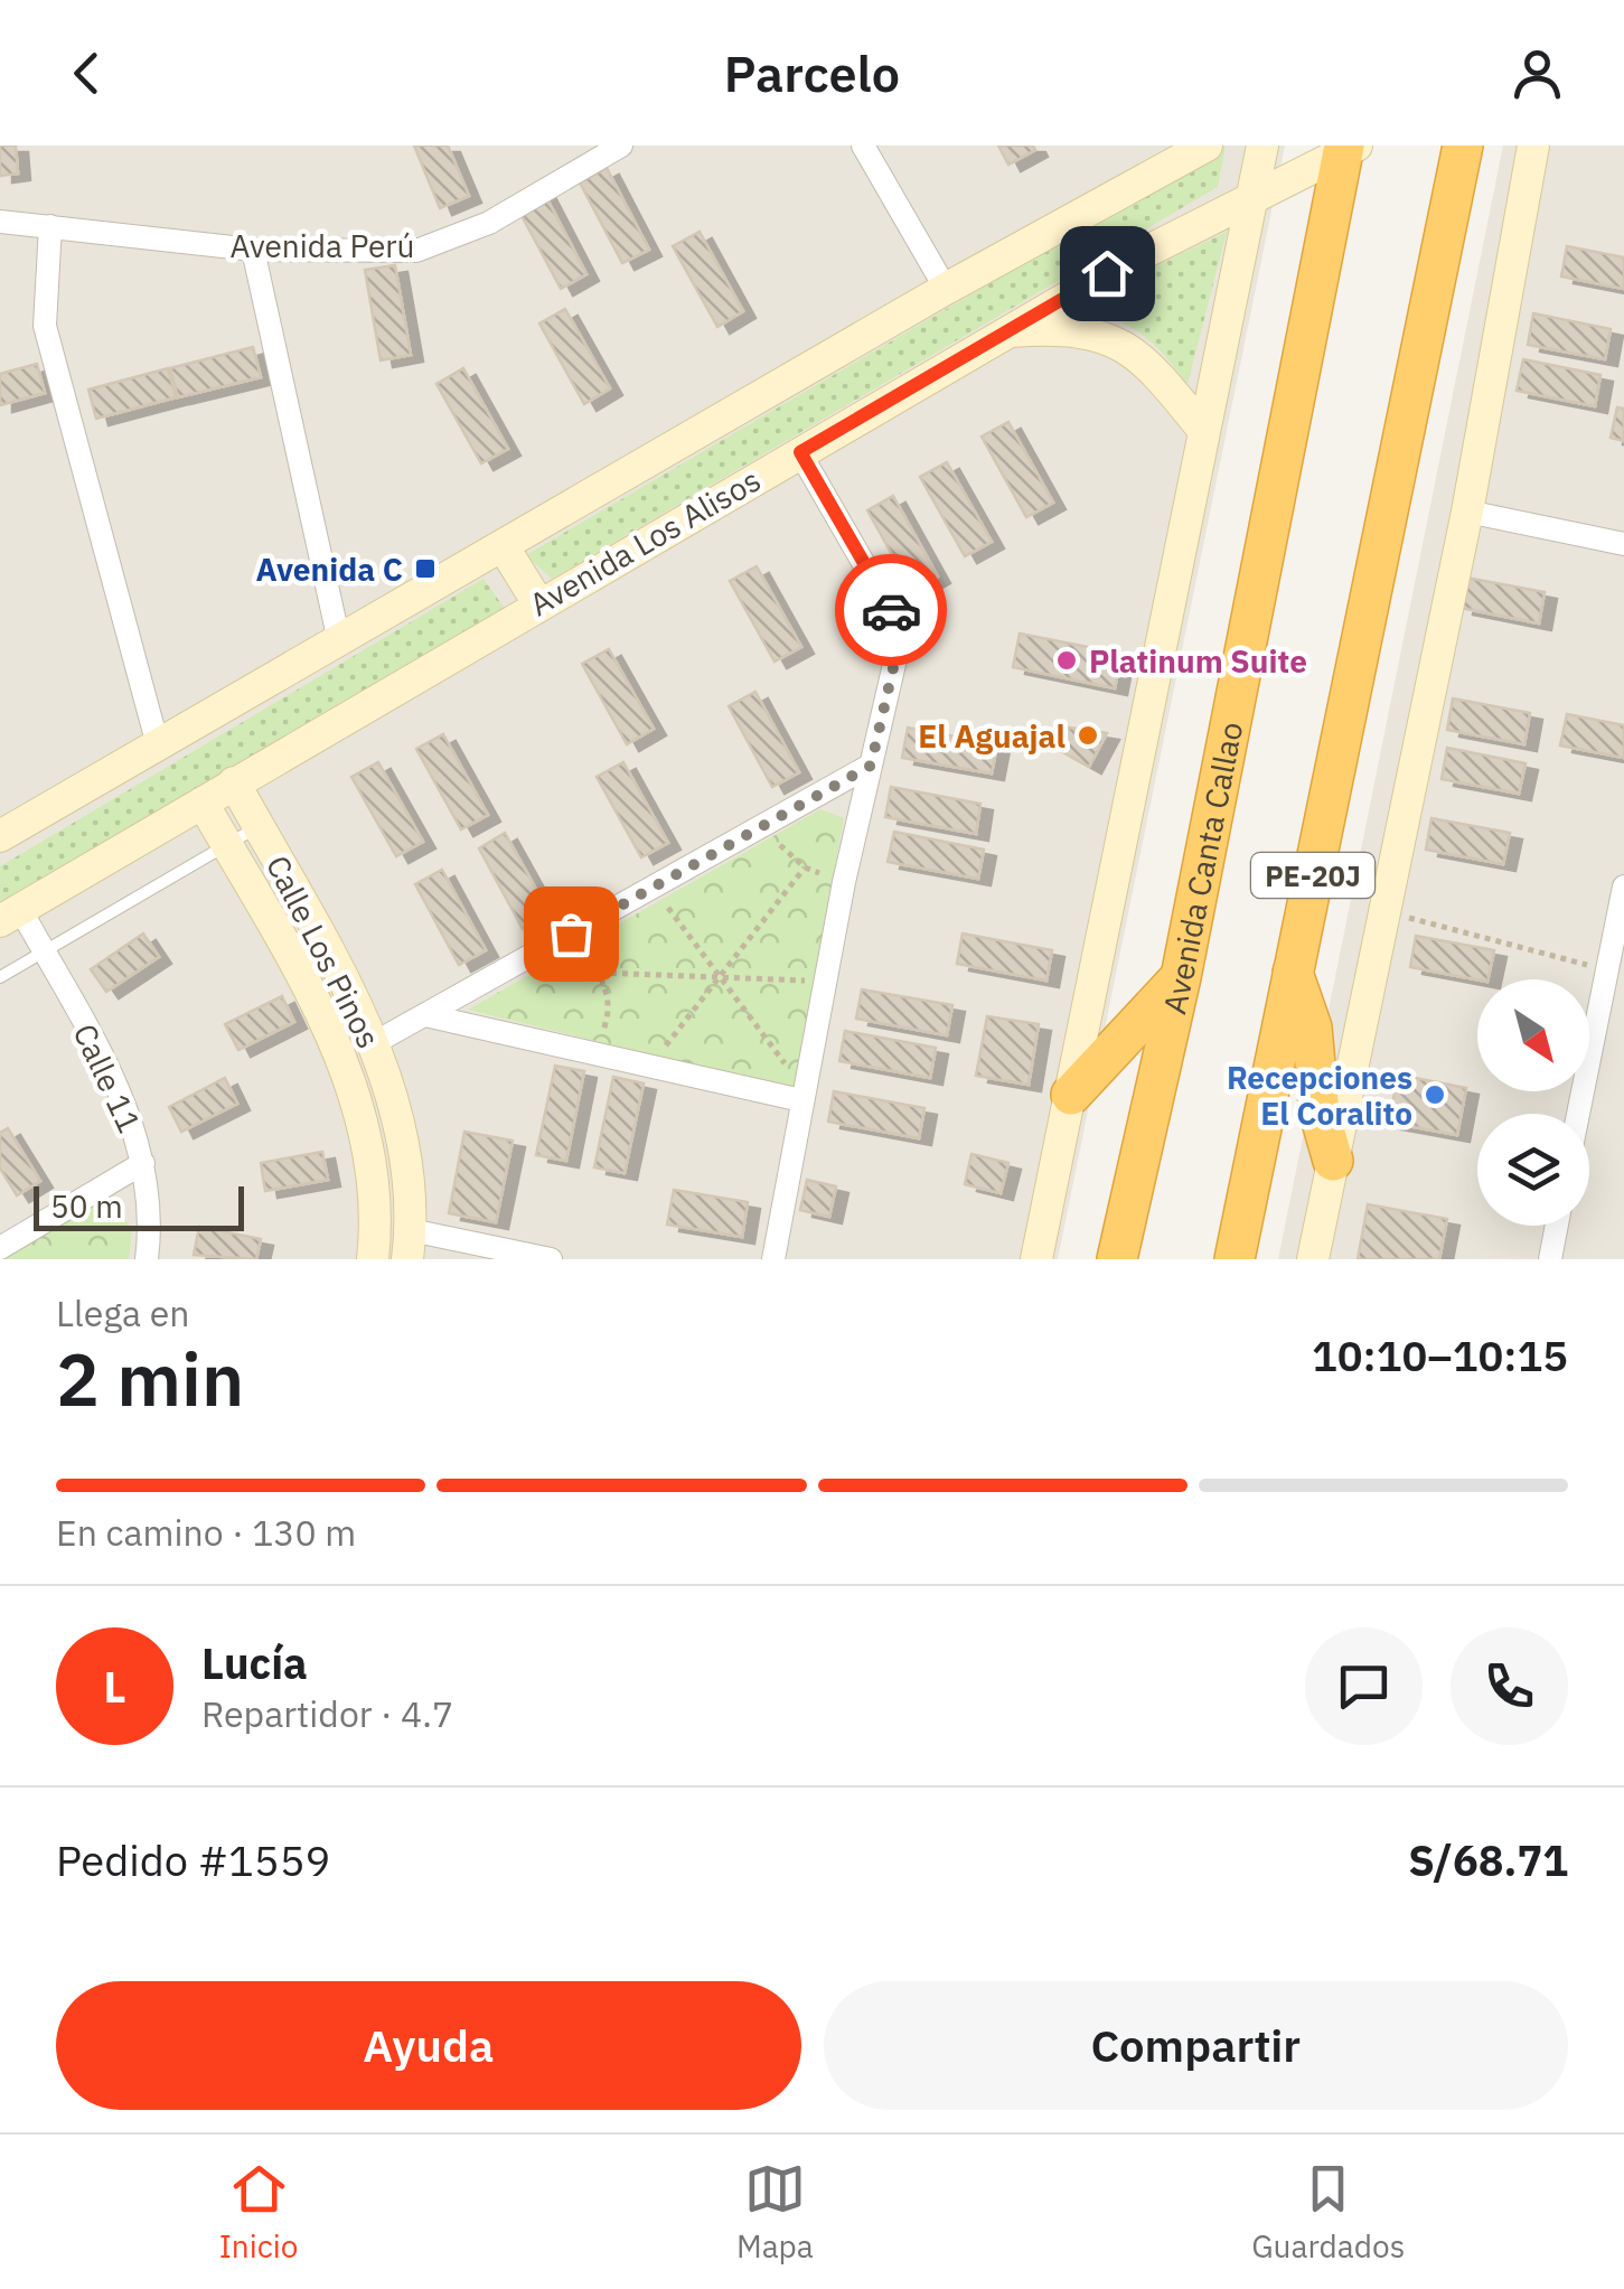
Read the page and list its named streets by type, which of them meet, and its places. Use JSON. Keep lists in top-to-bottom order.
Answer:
{
  "streets": {
    "highway": ["Avenida Canta Callao", "PE-20J"],
    "main road": ["Avenida Los Alisos", "Calle Los Pinos"],
    "street": ["Avenida Perú", "Calle 11"]
  },
  "crossings": [
    ["Avenida Los Alisos", "Avenida Canta Callao"],
    ["Avenida Los Alisos", "Calle Los Pinos"],
    ["Avenida Los Alisos", "Calle 11"]
  ],
  "places": {
    "transit": ["Avenida C"],
    "other": ["Platinum Suite", "El Aguajal", "Recepciones El Coralito"]
  },
  "scale_bar": "50 m",
  "north": "bottom right",
  "page": {
    "header": "Parcelo",
    "scale": "50 m",
    "heading": ["2 min", "Llega en", "10:10–10:15"],
    "panel": [
      "Lucía",
      "Repartidor · 4.7",
      "Pedido #1559",
      "S/68.71"
    ],
    "bar": "En camino · 130 m",
    "round": "L",
    "buttons": ["Ayuda", "Compartir"],
    "tabs": ["Inicio", "Mapa", "Guardados"]
  }
}
